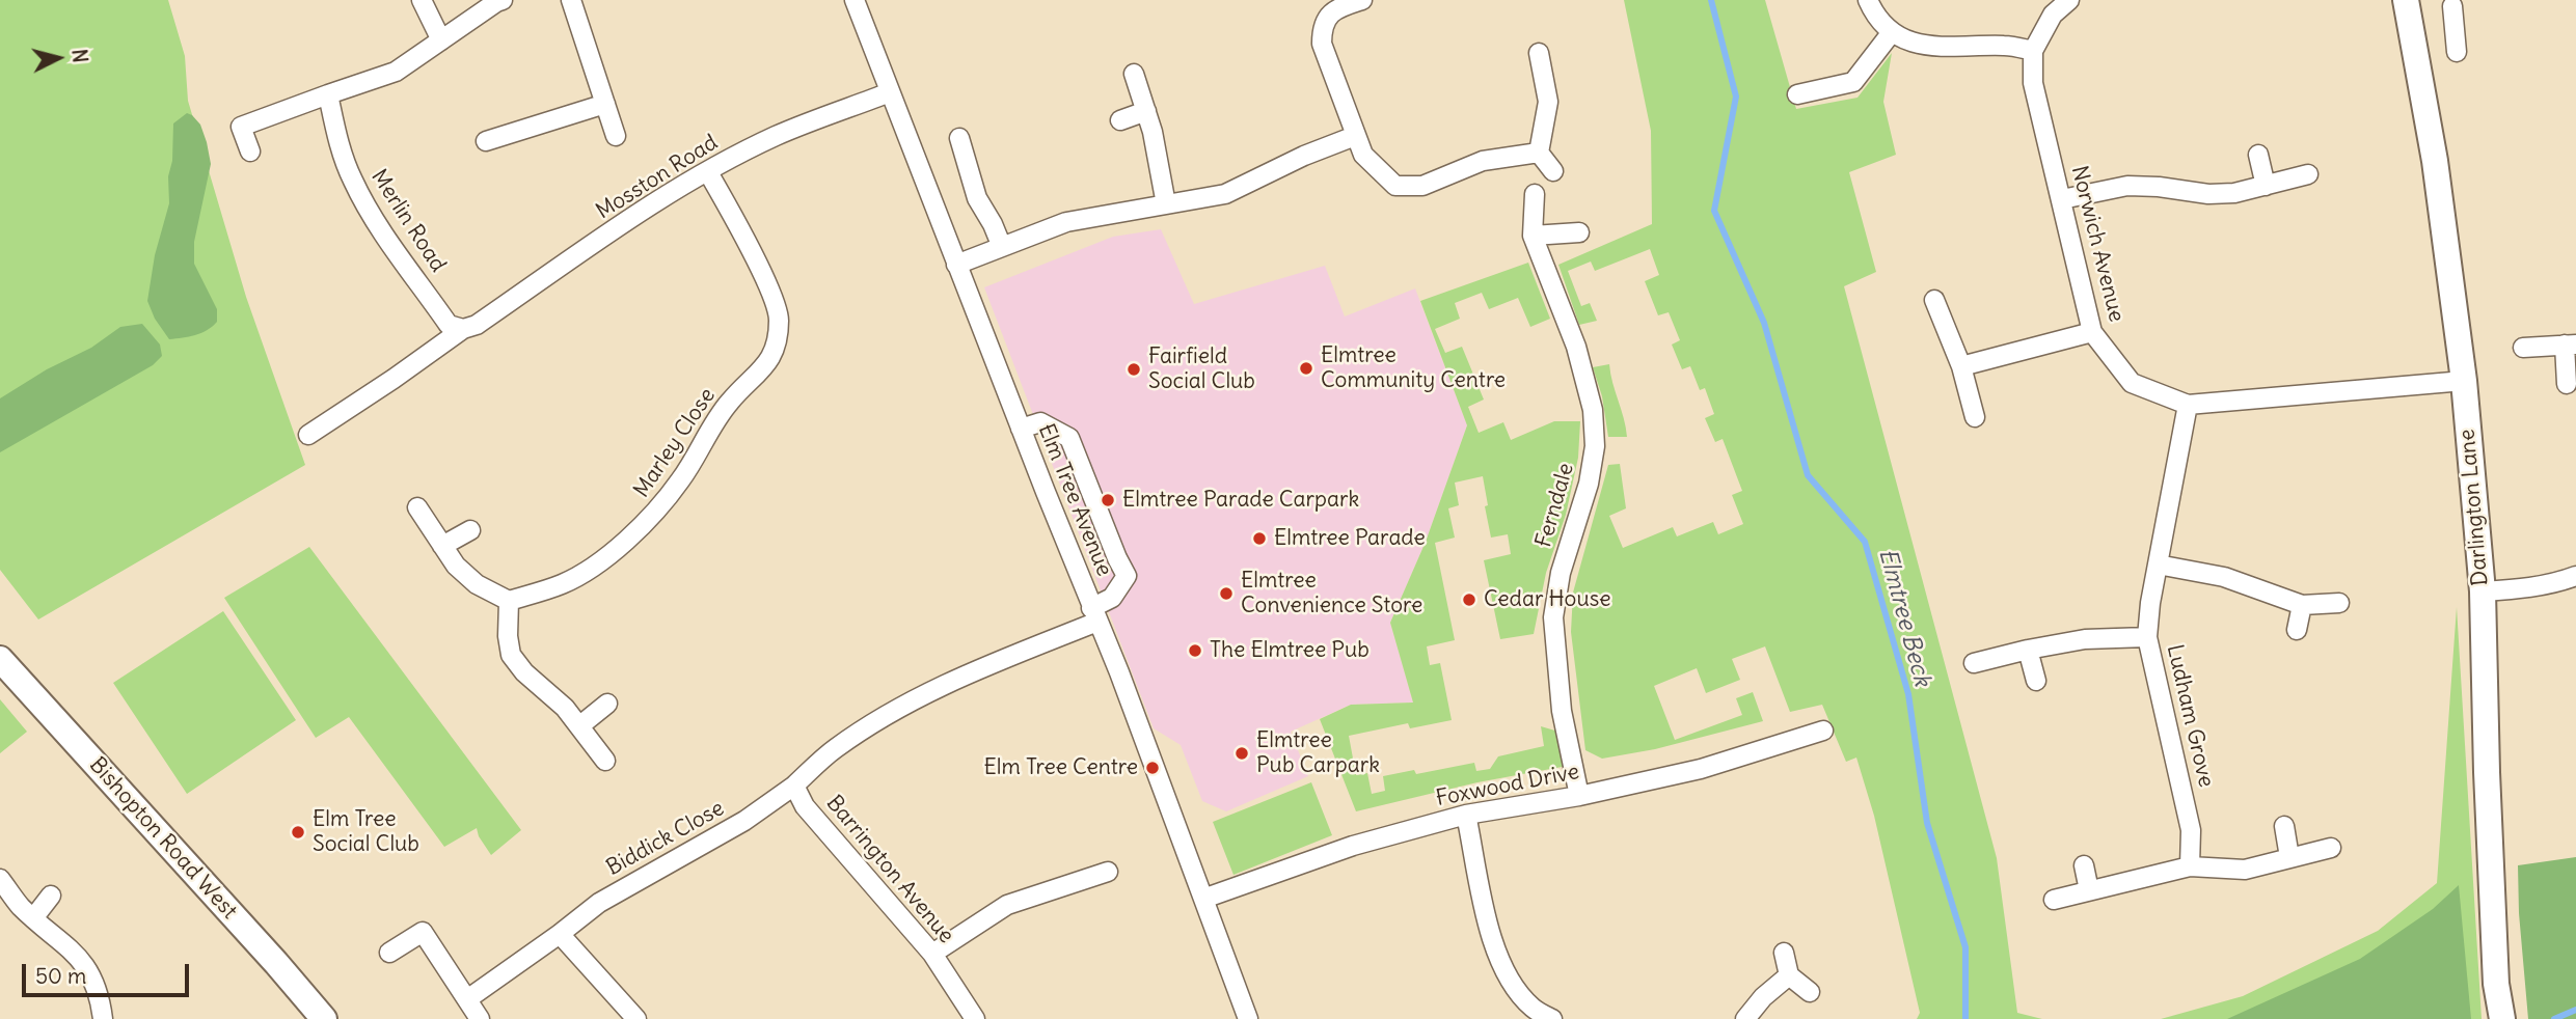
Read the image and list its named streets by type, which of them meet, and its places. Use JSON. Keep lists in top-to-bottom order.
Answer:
{
  "streets": {
    "street": [
      "Mosston Road",
      "Merlin Road",
      "Norwich Avenue",
      "Marley Close",
      "Elm Tree Avenue",
      "Ferndale",
      "Darlington Lane",
      "Ludham Grove",
      "Foxwood Drive",
      "Bishopton Road West",
      "Biddick Close",
      "Barrington Avenue"
    ]
  },
  "crossings": [
    ["Mosston Road", "Merlin Road"],
    ["Mosston Road", "Marley Close"],
    ["Mosston Road", "Elm Tree Avenue"],
    ["Norwich Avenue", "Darlington Lane"],
    ["Norwich Avenue", "Ludham Grove"],
    ["Elm Tree Avenue", "Foxwood Drive"],
    ["Ferndale", "Foxwood Drive"],
    ["Biddick Close", "Barrington Avenue"]
  ],
  "water": ["Elmtree Beck"],
  "places": [
    "Elmtree Community Centre",
    "Fairfield Social Club",
    "Elmtree Parade Carpark",
    "Elmtree Parade",
    "Elmtree Convenience Store",
    "Cedar House",
    "The Elmtree Pub",
    "Elmtree Pub Carpark",
    "Elm Tree Centre",
    "Elm Tree Social Club"
  ],
  "scale_bar": "50 m",
  "north": "right"
}
